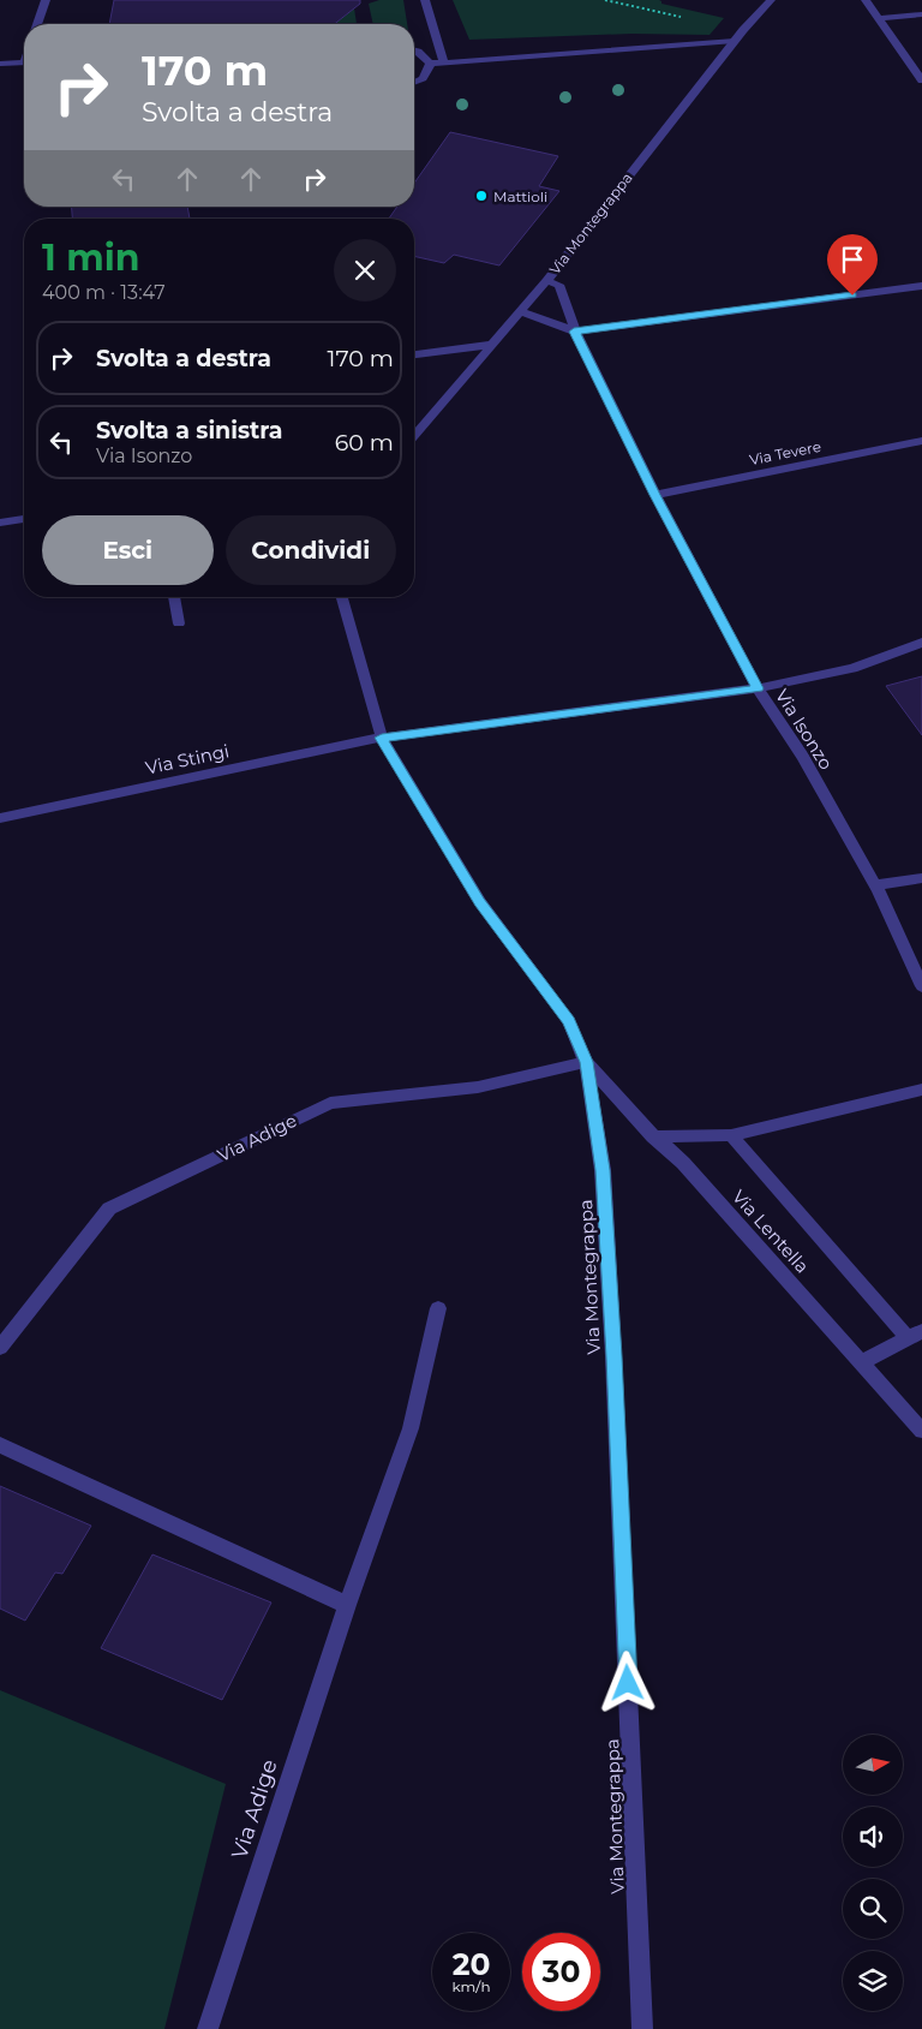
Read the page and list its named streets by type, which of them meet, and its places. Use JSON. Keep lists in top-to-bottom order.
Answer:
{
  "streets": {
    "street": [
      "Via Montegrappa",
      "Via Tevere",
      "Via Isonzo",
      "Via Stingi",
      "Via Adige",
      "Via Lentella"
    ]
  },
  "crossings": [
    ["Via Montegrappa", "Via Isonzo"],
    ["Via Montegrappa", "Via Stingi"],
    ["Via Montegrappa", "Via Adige"],
    ["Via Montegrappa", "Via Lentella"],
    ["Via Tevere", "Via Isonzo"],
    ["Via Isonzo", "Via Stingi"],
    ["Via Adige", "Via Lentella"]
  ],
  "places": ["Mattioli"],
  "north": "right",
  "page": {
    "turn": ["170 m", "Svolta a destra"],
    "heading": ["1 min", "400 m · 13:47"],
    "list": [
      {
        "name": "Svolta a destra",
        "value": "170 m"
      },
      {
        "name": "Svolta a sinistra",
        "note": "Via Isonzo",
        "value": "60 m"
      }
    ],
    "buttons": ["Esci", "Condividi"],
    "speed": "20 km/h",
    "limit": "30"
  }
}
